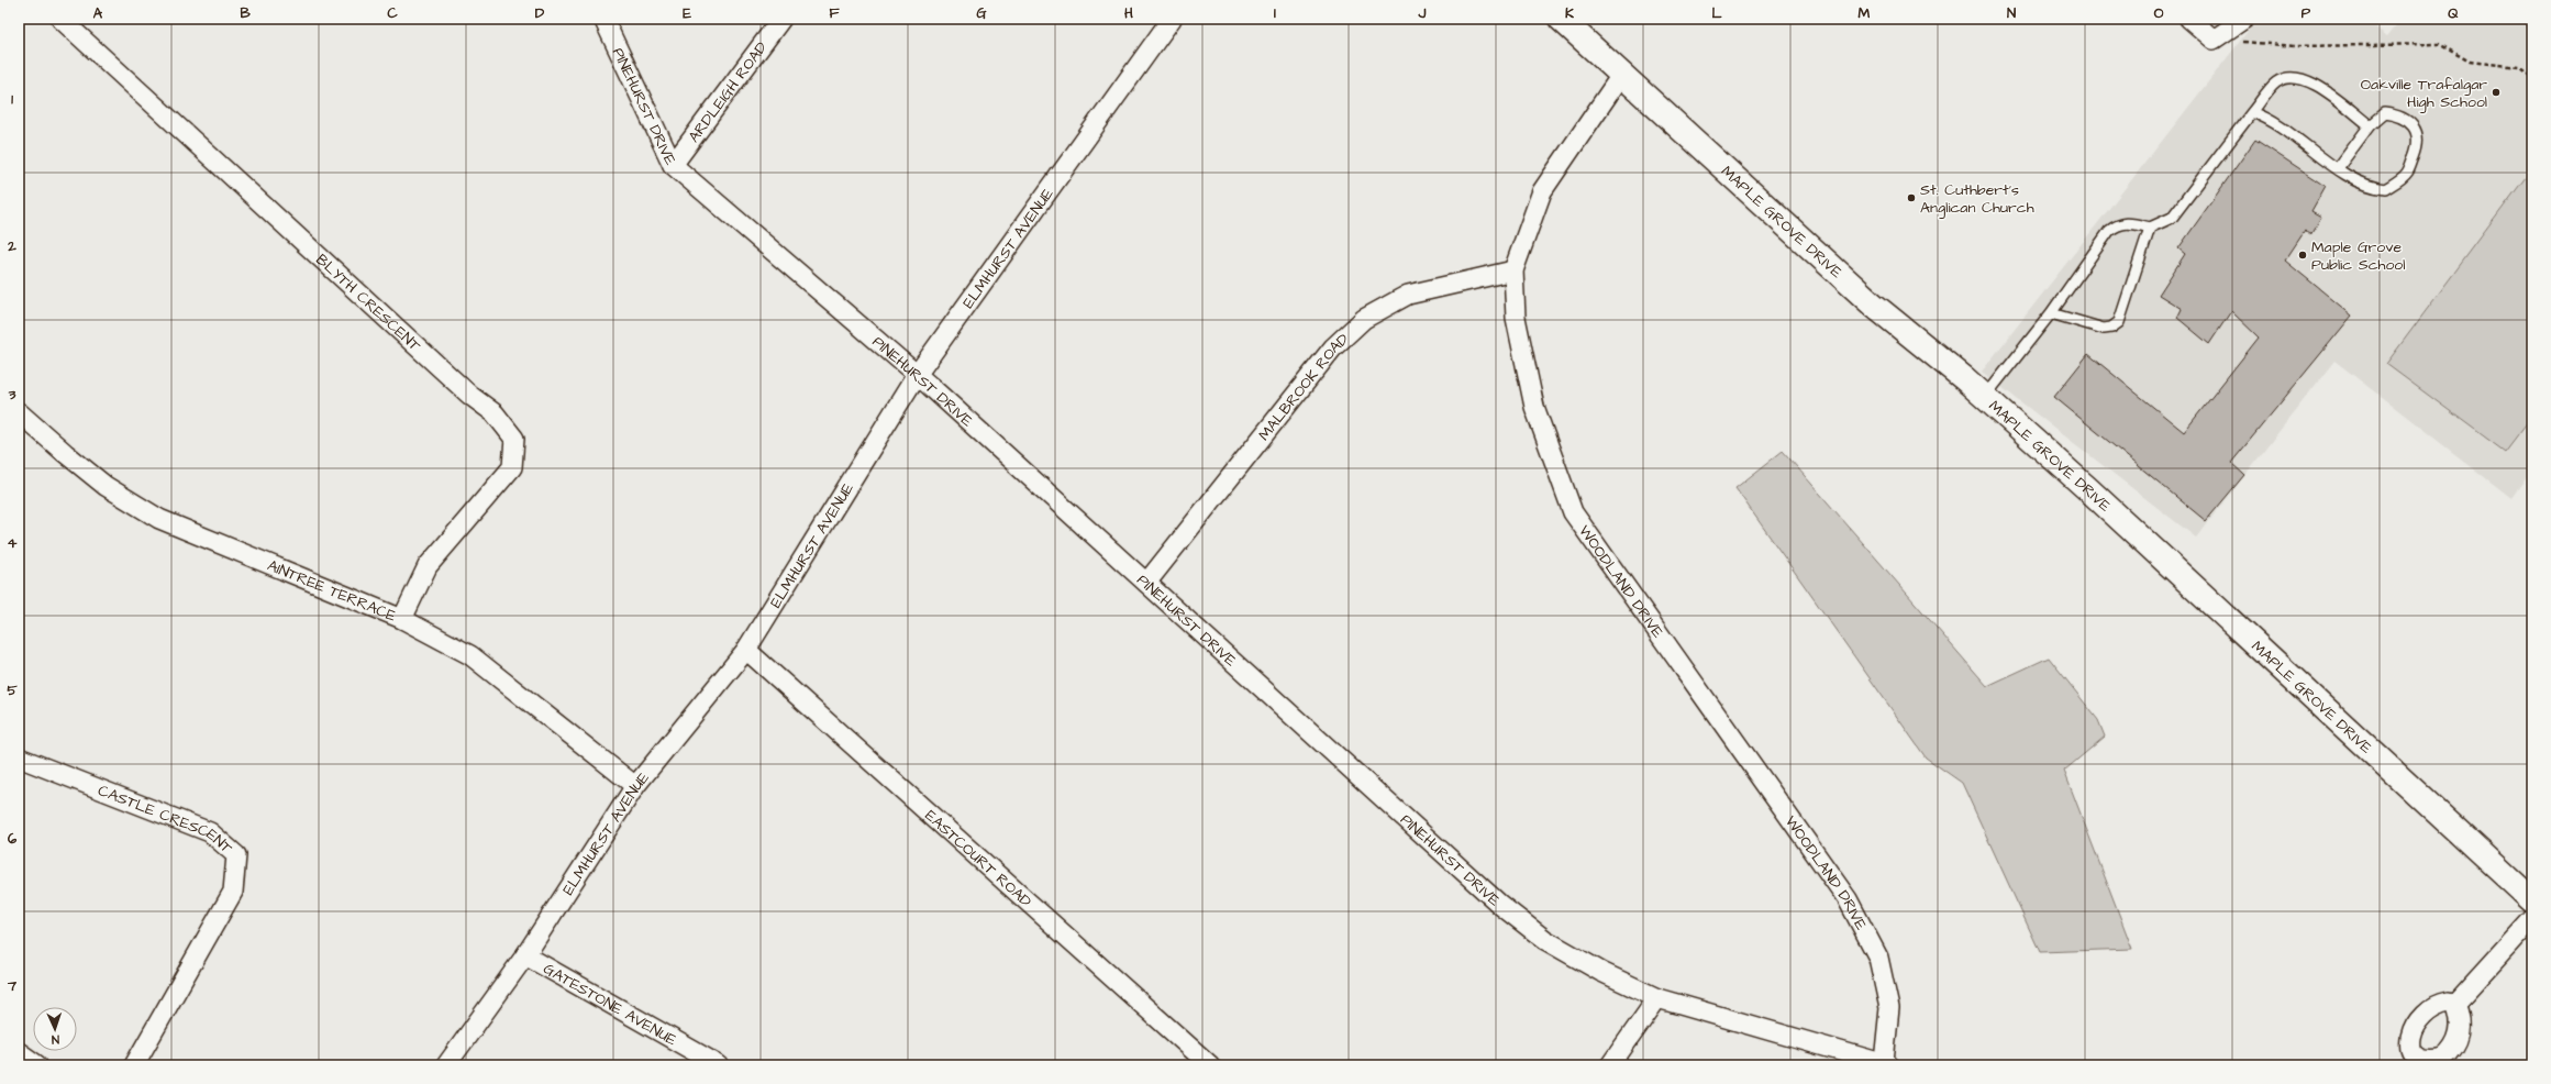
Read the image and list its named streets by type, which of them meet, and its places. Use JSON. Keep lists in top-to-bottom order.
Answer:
{
  "streets": {
    "street": [
      "ARDLEIGH ROAD",
      "PINEHURST DRIVE",
      "MAPLE GROVE DRIVE",
      "ELMHURST AVENUE",
      "BLYTH CRESCENT",
      "MALBROOK ROAD",
      "WOODLAND DRIVE",
      "AINTREE TERRACE",
      "CASTLE CRESCENT",
      "EASTCOURT ROAD",
      "GATESTONE AVENUE"
    ]
  },
  "crossings": [
    ["ARDLEIGH ROAD", "PINEHURST DRIVE"],
    ["PINEHURST DRIVE", "ELMHURST AVENUE"],
    ["PINEHURST DRIVE", "MALBROOK ROAD"],
    ["PINEHURST DRIVE", "WOODLAND DRIVE"],
    ["MAPLE GROVE DRIVE", "WOODLAND DRIVE"],
    ["ELMHURST AVENUE", "AINTREE TERRACE"],
    ["ELMHURST AVENUE", "EASTCOURT ROAD"],
    ["ELMHURST AVENUE", "GATESTONE AVENUE"],
    ["BLYTH CRESCENT", "AINTREE TERRACE"],
    ["MALBROOK ROAD", "WOODLAND DRIVE"]
  ],
  "places": ["Oakville Trafalgar High School", "St. Cuthbert's Anglican Church", "Maple Grove Public School"],
  "north": "bottom",
  "grid": {
    "columns": [
      "A",
      "B",
      "C",
      "D",
      "E",
      "F",
      "G",
      "H",
      "I",
      "J",
      "K",
      "L",
      "M",
      "N",
      "O",
      "P",
      "Q"
    ],
    "rows": [
      "1",
      "2",
      "3",
      "4",
      "5",
      "6",
      "7"
    ]
  }
}
